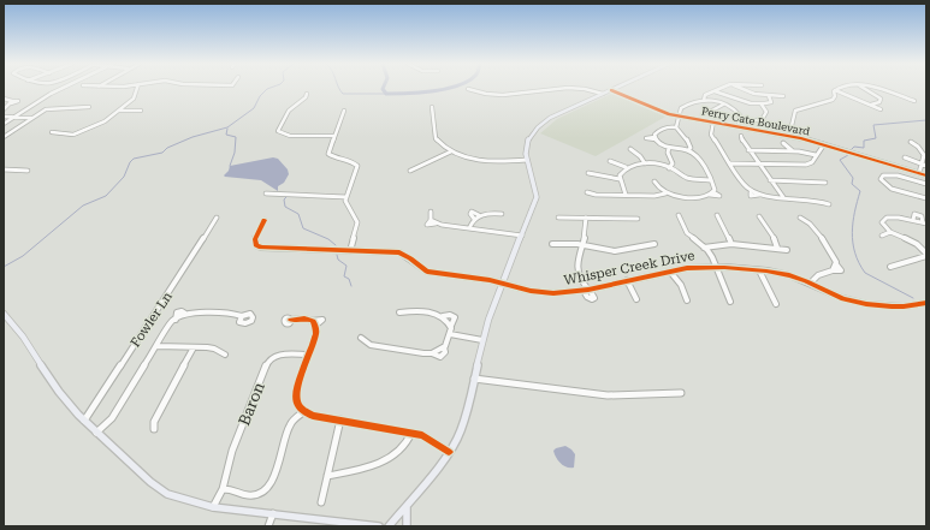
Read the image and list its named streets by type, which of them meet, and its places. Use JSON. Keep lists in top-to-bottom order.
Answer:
{
  "streets": {
    "street": [
      "Perry Cate Boulevard",
      "Whisper Creek Drive",
      "Fowler Ln",
      "Baron"
    ]
  }
}
